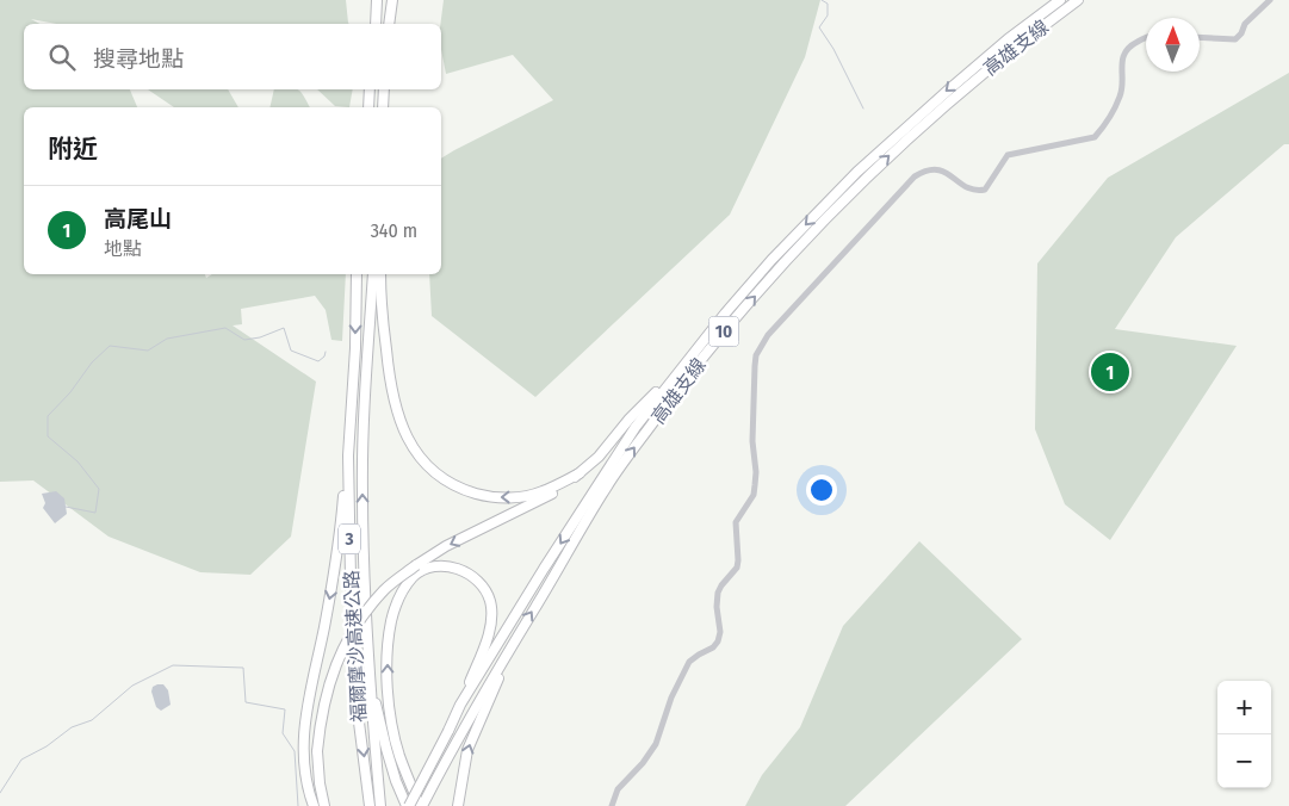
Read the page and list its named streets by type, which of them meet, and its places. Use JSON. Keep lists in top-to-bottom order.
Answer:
{
  "streets": {
    "highway": [
      "高雄支線",
      "10",
      "3",
      "福爾摩沙高速公路"
    ]
  },
  "north": "top",
  "page": {
    "search": "搜尋地點",
    "heading": "附近",
    "list": [
      {
        "mark": "1",
        "name": "高尾山",
        "note": "地點",
        "value": "340 m"
      }
    ],
    "pins": "1",
    "map_buttons": ["+", "−"]
  }
}
